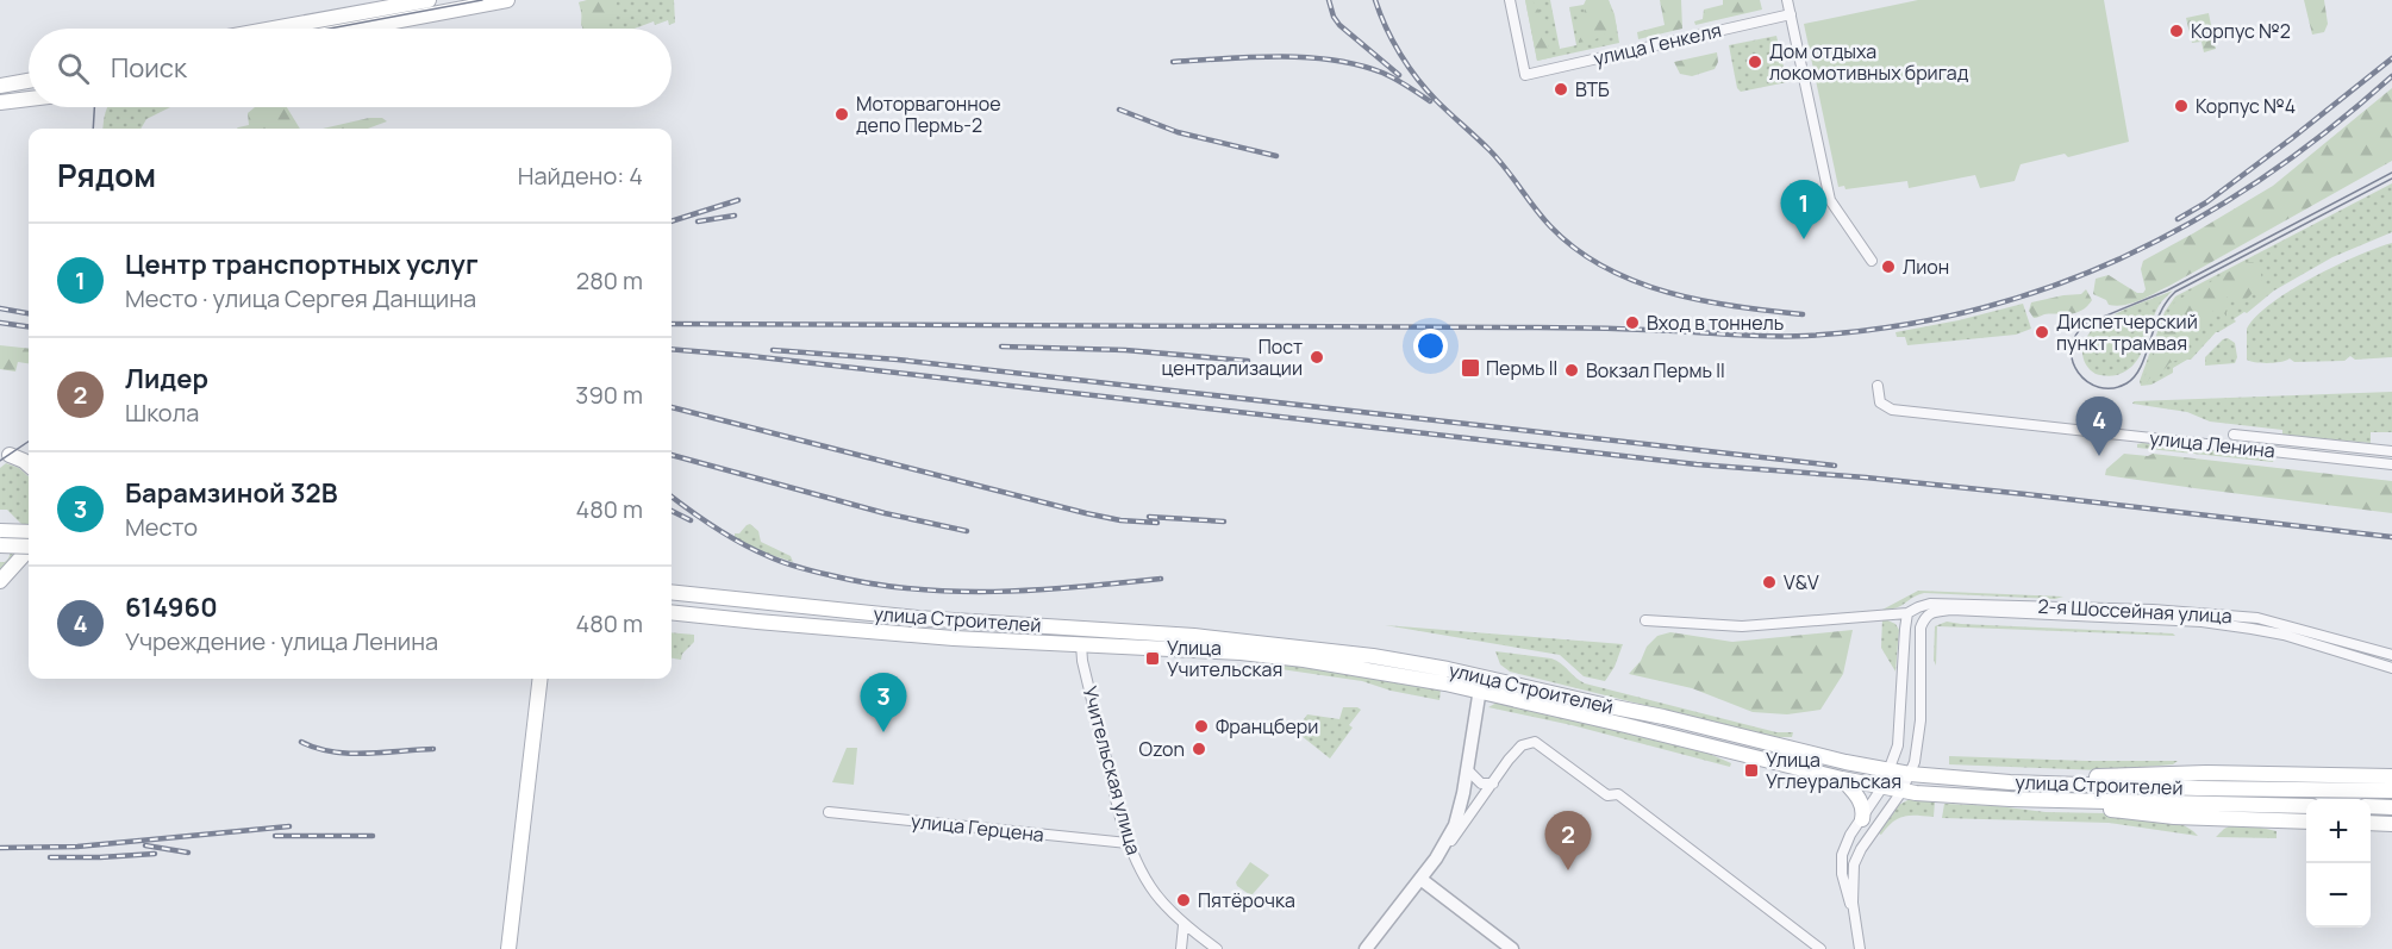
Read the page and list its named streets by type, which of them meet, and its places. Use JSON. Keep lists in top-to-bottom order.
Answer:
{
  "streets": {
    "main road": ["улица Строителей"],
    "street": [
      "улица Генкеля",
      "улица Ленина",
      "2-я Шоссейная улица",
      "Учительская улица",
      "улица Герцена"
    ]
  },
  "crossings": [
    ["улица Строителей", "Учительская улица"],
    ["Учительская улица", "улица Герцена"]
  ],
  "places": {
    "other": [
      "Корпус №2",
      "Дом отдыха локомотивных бригад",
      "ВТБ",
      "Корпус №4",
      "Моторвагонное депо Пермь-2",
      "Лион",
      "Вход в тоннель",
      "Диспетчерский пункт трамвая",
      "Пост централизации",
      "Вокзал Пермь II",
      "V&V",
      "Францбери",
      "Ozon",
      "Пятёрочка"
    ],
    "transit": ["Пермь II", "Улица Учительская", "Улица Углеуральская"]
  },
  "page": {
    "search": "Поиск",
    "heading": ["Рядом", "Найдено: 4"],
    "pins": [
      "1",
      "4",
      "3",
      "2"
    ],
    "list": [
      {
        "mark": "1",
        "name": "Центр транспортных услуг",
        "note": "Место · улица Сергея Данщина",
        "value": "280 m"
      },
      {
        "mark": "2",
        "name": "Лидер",
        "note": "Школа",
        "value": "390 m"
      },
      {
        "mark": "3",
        "name": "Барамзиной 32В",
        "note": "Место",
        "value": "480 m"
      },
      {
        "mark": "4",
        "name": "614960",
        "note": "Учреждение · улица Ленина",
        "value": "480 m"
      }
    ],
    "map_buttons": ["+", "−"]
  }
}
